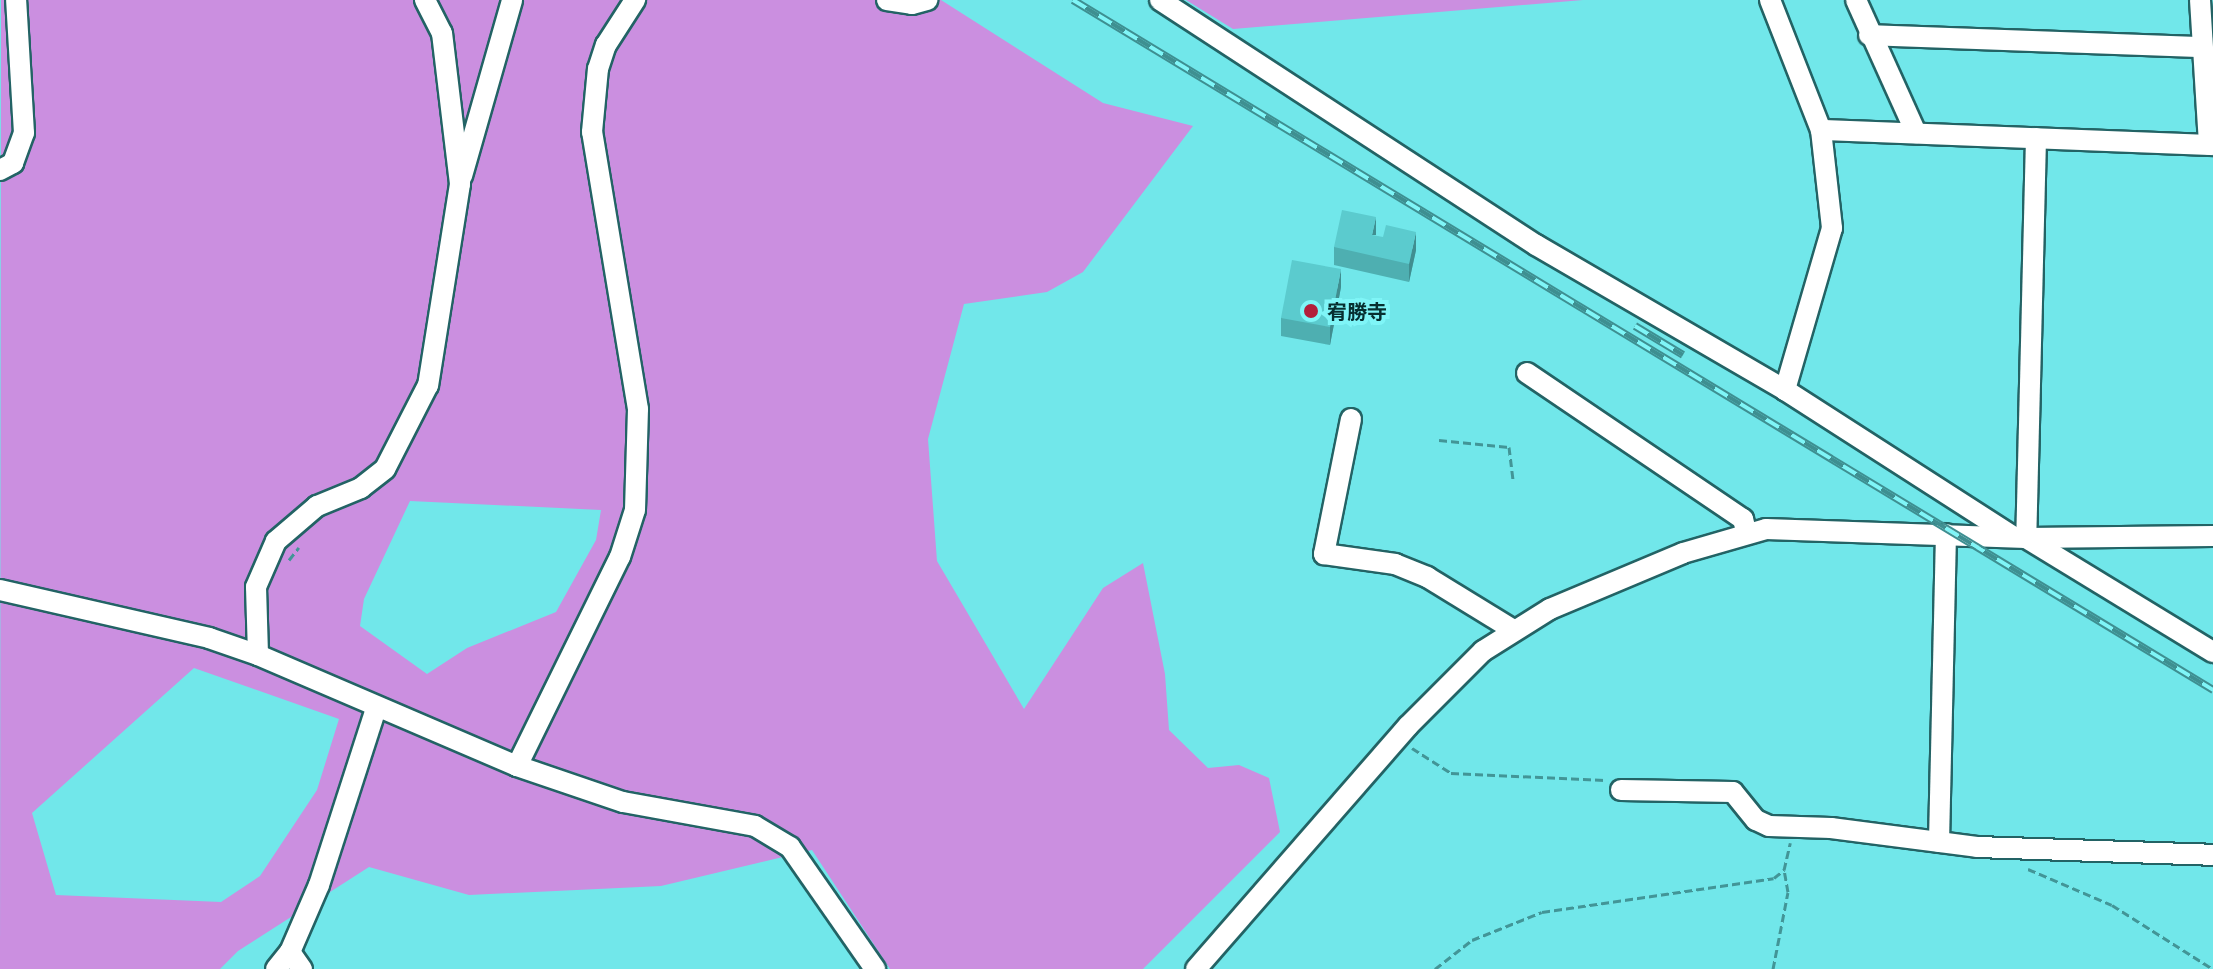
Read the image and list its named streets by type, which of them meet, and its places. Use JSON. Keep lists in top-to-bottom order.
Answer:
{
  "places": ["宥勝寺"]
}
